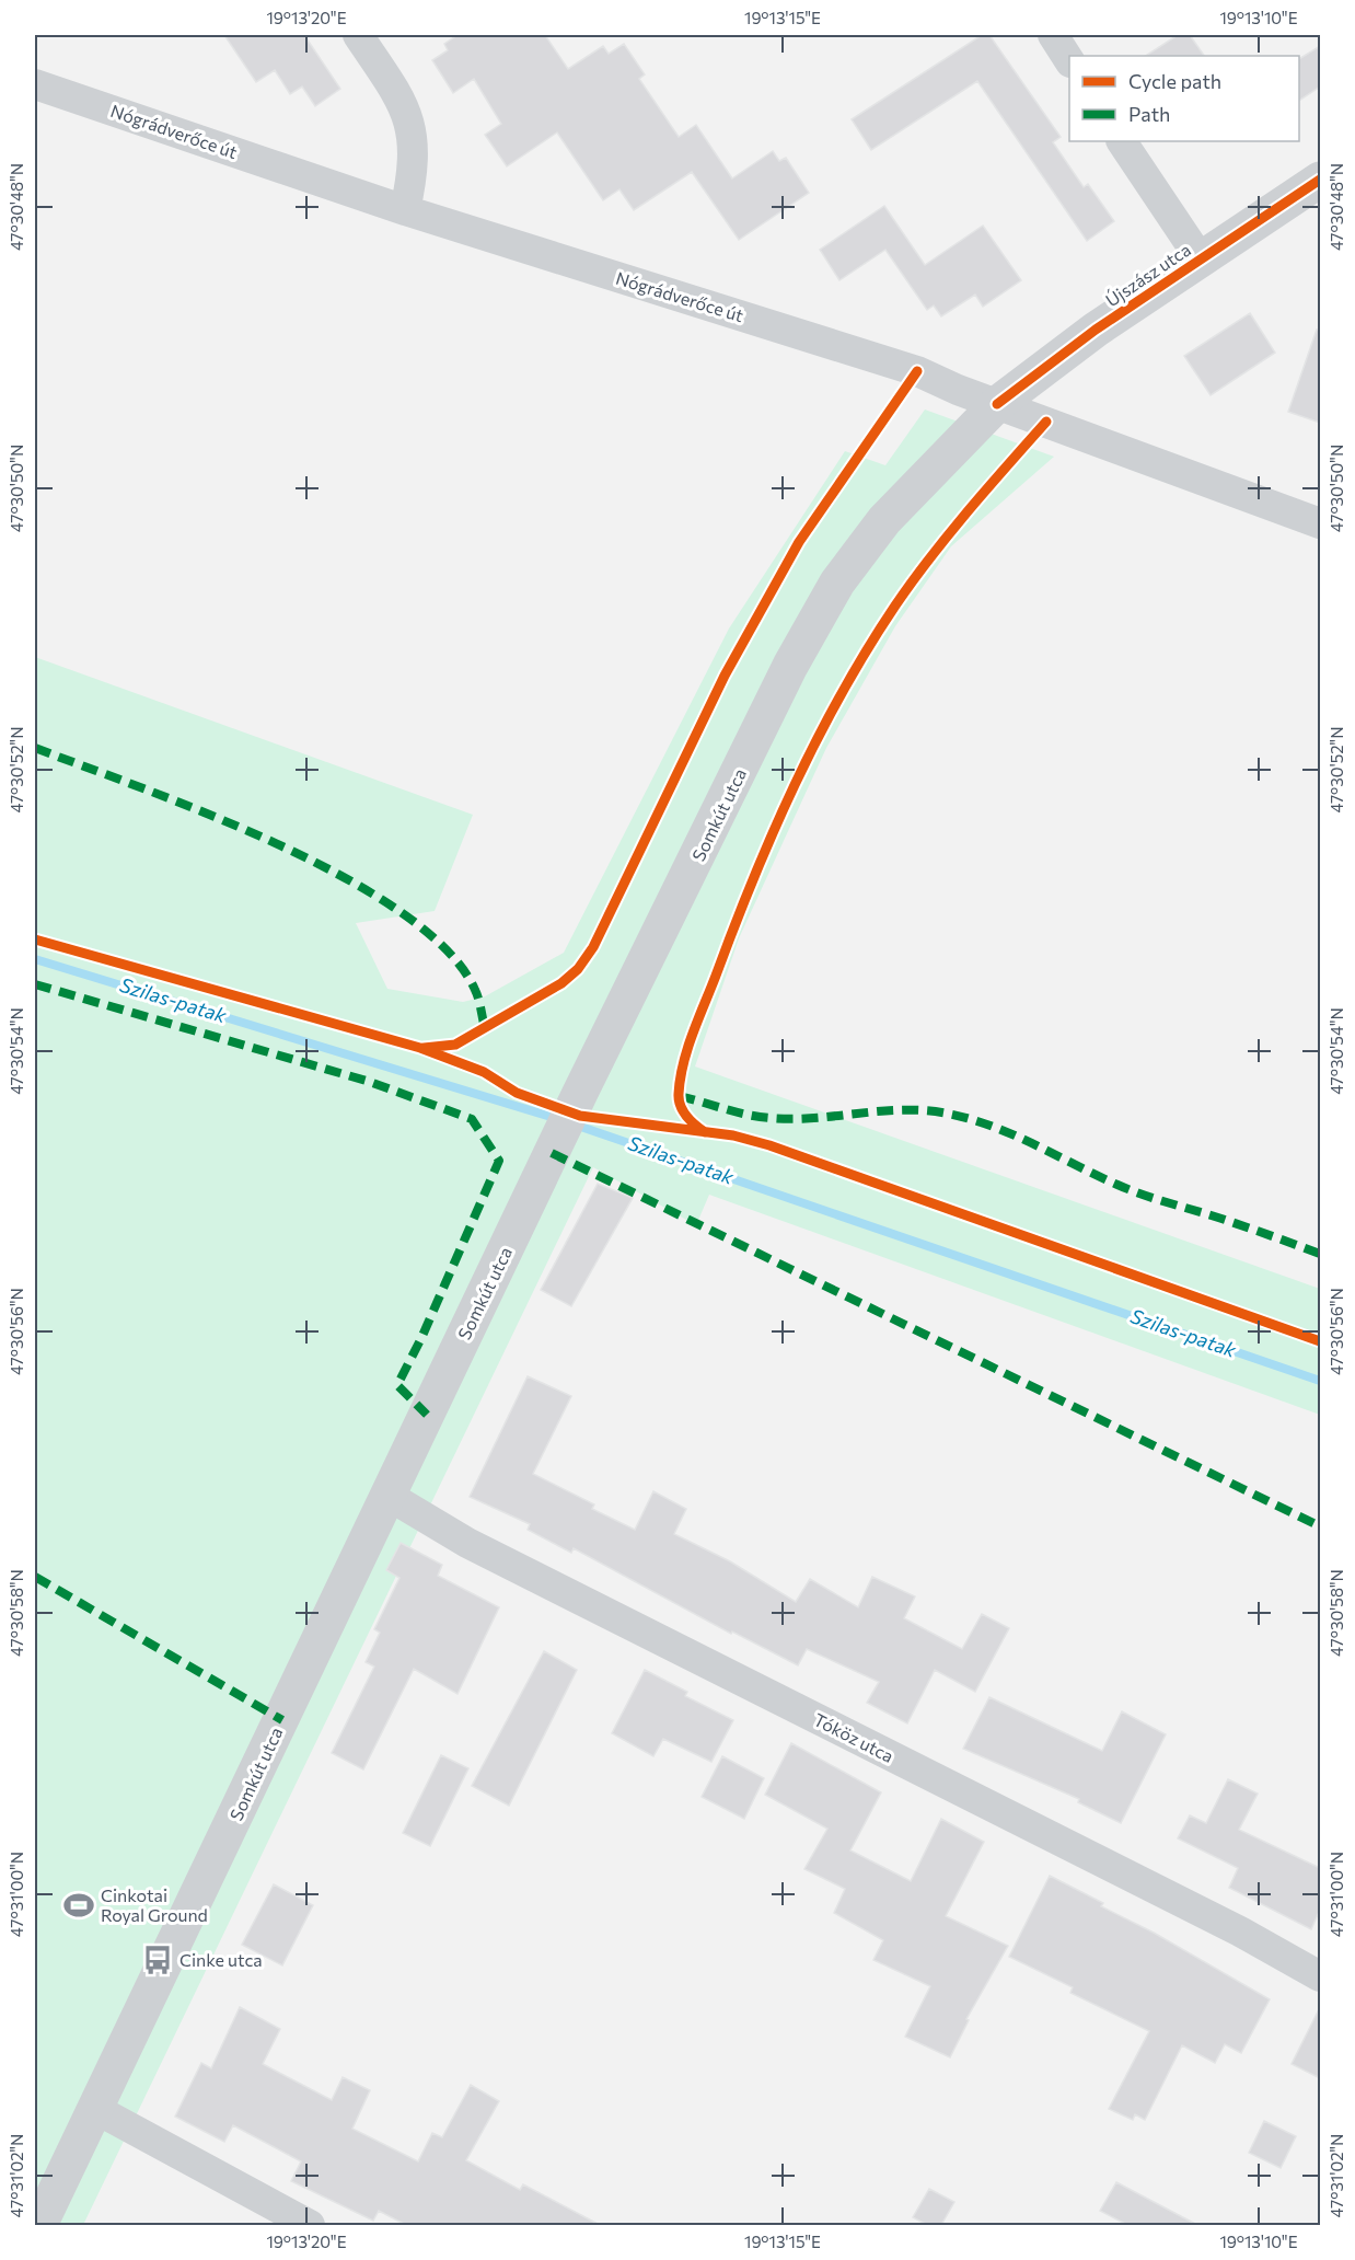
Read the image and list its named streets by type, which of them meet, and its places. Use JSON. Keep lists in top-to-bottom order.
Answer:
{
  "streets": {
    "street": [
      "Nógrádverőce út",
      "Újszász utca",
      "Somkút utca",
      "Tóköz utca"
    ]
  },
  "crossings": [
    ["Nógrádverőce út", "Újszász utca"],
    ["Nógrádverőce út", "Somkút utca"],
    ["Újszász utca", "Somkút utca"],
    ["Somkút utca", "Tóköz utca"]
  ],
  "water": ["Szilas-patak"],
  "places": {
    "sports": ["Cinkotai Royal Ground"],
    "bus stop": ["Cinke utca"]
  },
  "legend": ["Cycle path", "Path"],
  "coordinates": [
    "19°13'20\"E",
    "19°13'15\"E",
    "19°13'10\"E",
    "47°30'48\"N",
    "47°30'50\"N",
    "47°30'52\"N",
    "47°30'54\"N",
    "47°30'56\"N",
    "47°30'58\"N",
    "47°31'00\"N",
    "47°31'02\"N"
  ]
}
